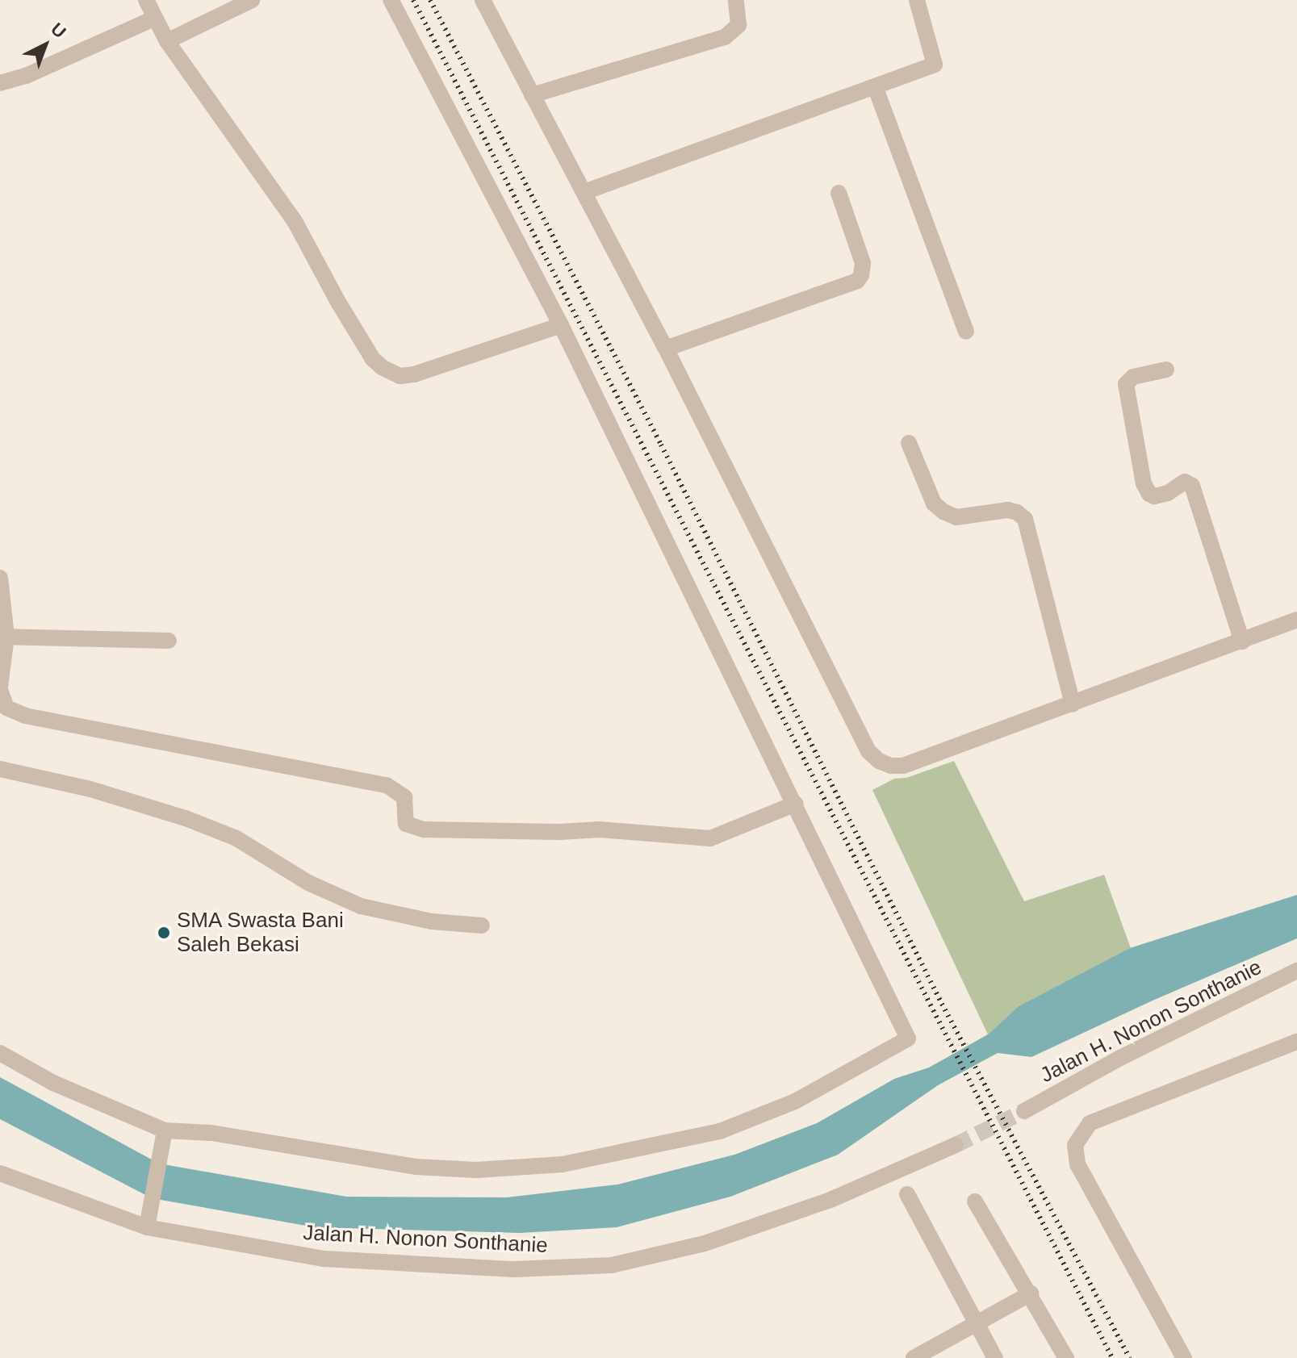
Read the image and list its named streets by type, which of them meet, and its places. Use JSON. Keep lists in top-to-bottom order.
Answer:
{
  "streets": {
    "street": ["Jalan H. Nonon Sonthanie"]
  },
  "places": ["SMA Swasta Bani Saleh Bekasi"],
  "north": "top right"
}
